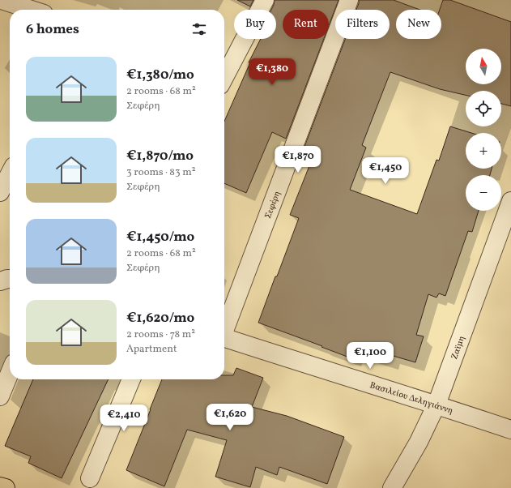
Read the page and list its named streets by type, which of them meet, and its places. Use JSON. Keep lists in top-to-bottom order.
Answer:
{
  "streets": {
    "street": ["Σεφέρη", "Ζαϊμη", "Βασιλείου Δεληγιάννη"]
  },
  "crossings": [
    ["Ζαϊμη", "Βασιλείου Δεληγιάννη"]
  ],
  "north": "top",
  "page": {
    "chip": [
      "Buy",
      "Rent",
      "Filters",
      "New"
    ],
    "heading": "6 homes",
    "map_buttons": ["+", "−"],
    "list": [
      {
        "name": "€1,380/mo",
        "note": "2 rooms · 68 m² · Σεφέρη"
      },
      {
        "name": "€1,870/mo",
        "note": "3 rooms · 83 m² · Σεφέρη"
      },
      {
        "name": "€1,450/mo",
        "note": "2 rooms · 68 m² · Σεφέρη"
      },
      {
        "name": "€1,620/mo",
        "note": "2 rooms · 78 m² · Apartment"
      }
    ],
    "price": [
      "€1,380",
      "€1,870",
      "€1,450",
      "€1,100",
      "€1,620",
      "€2,410"
    ]
  }
}
